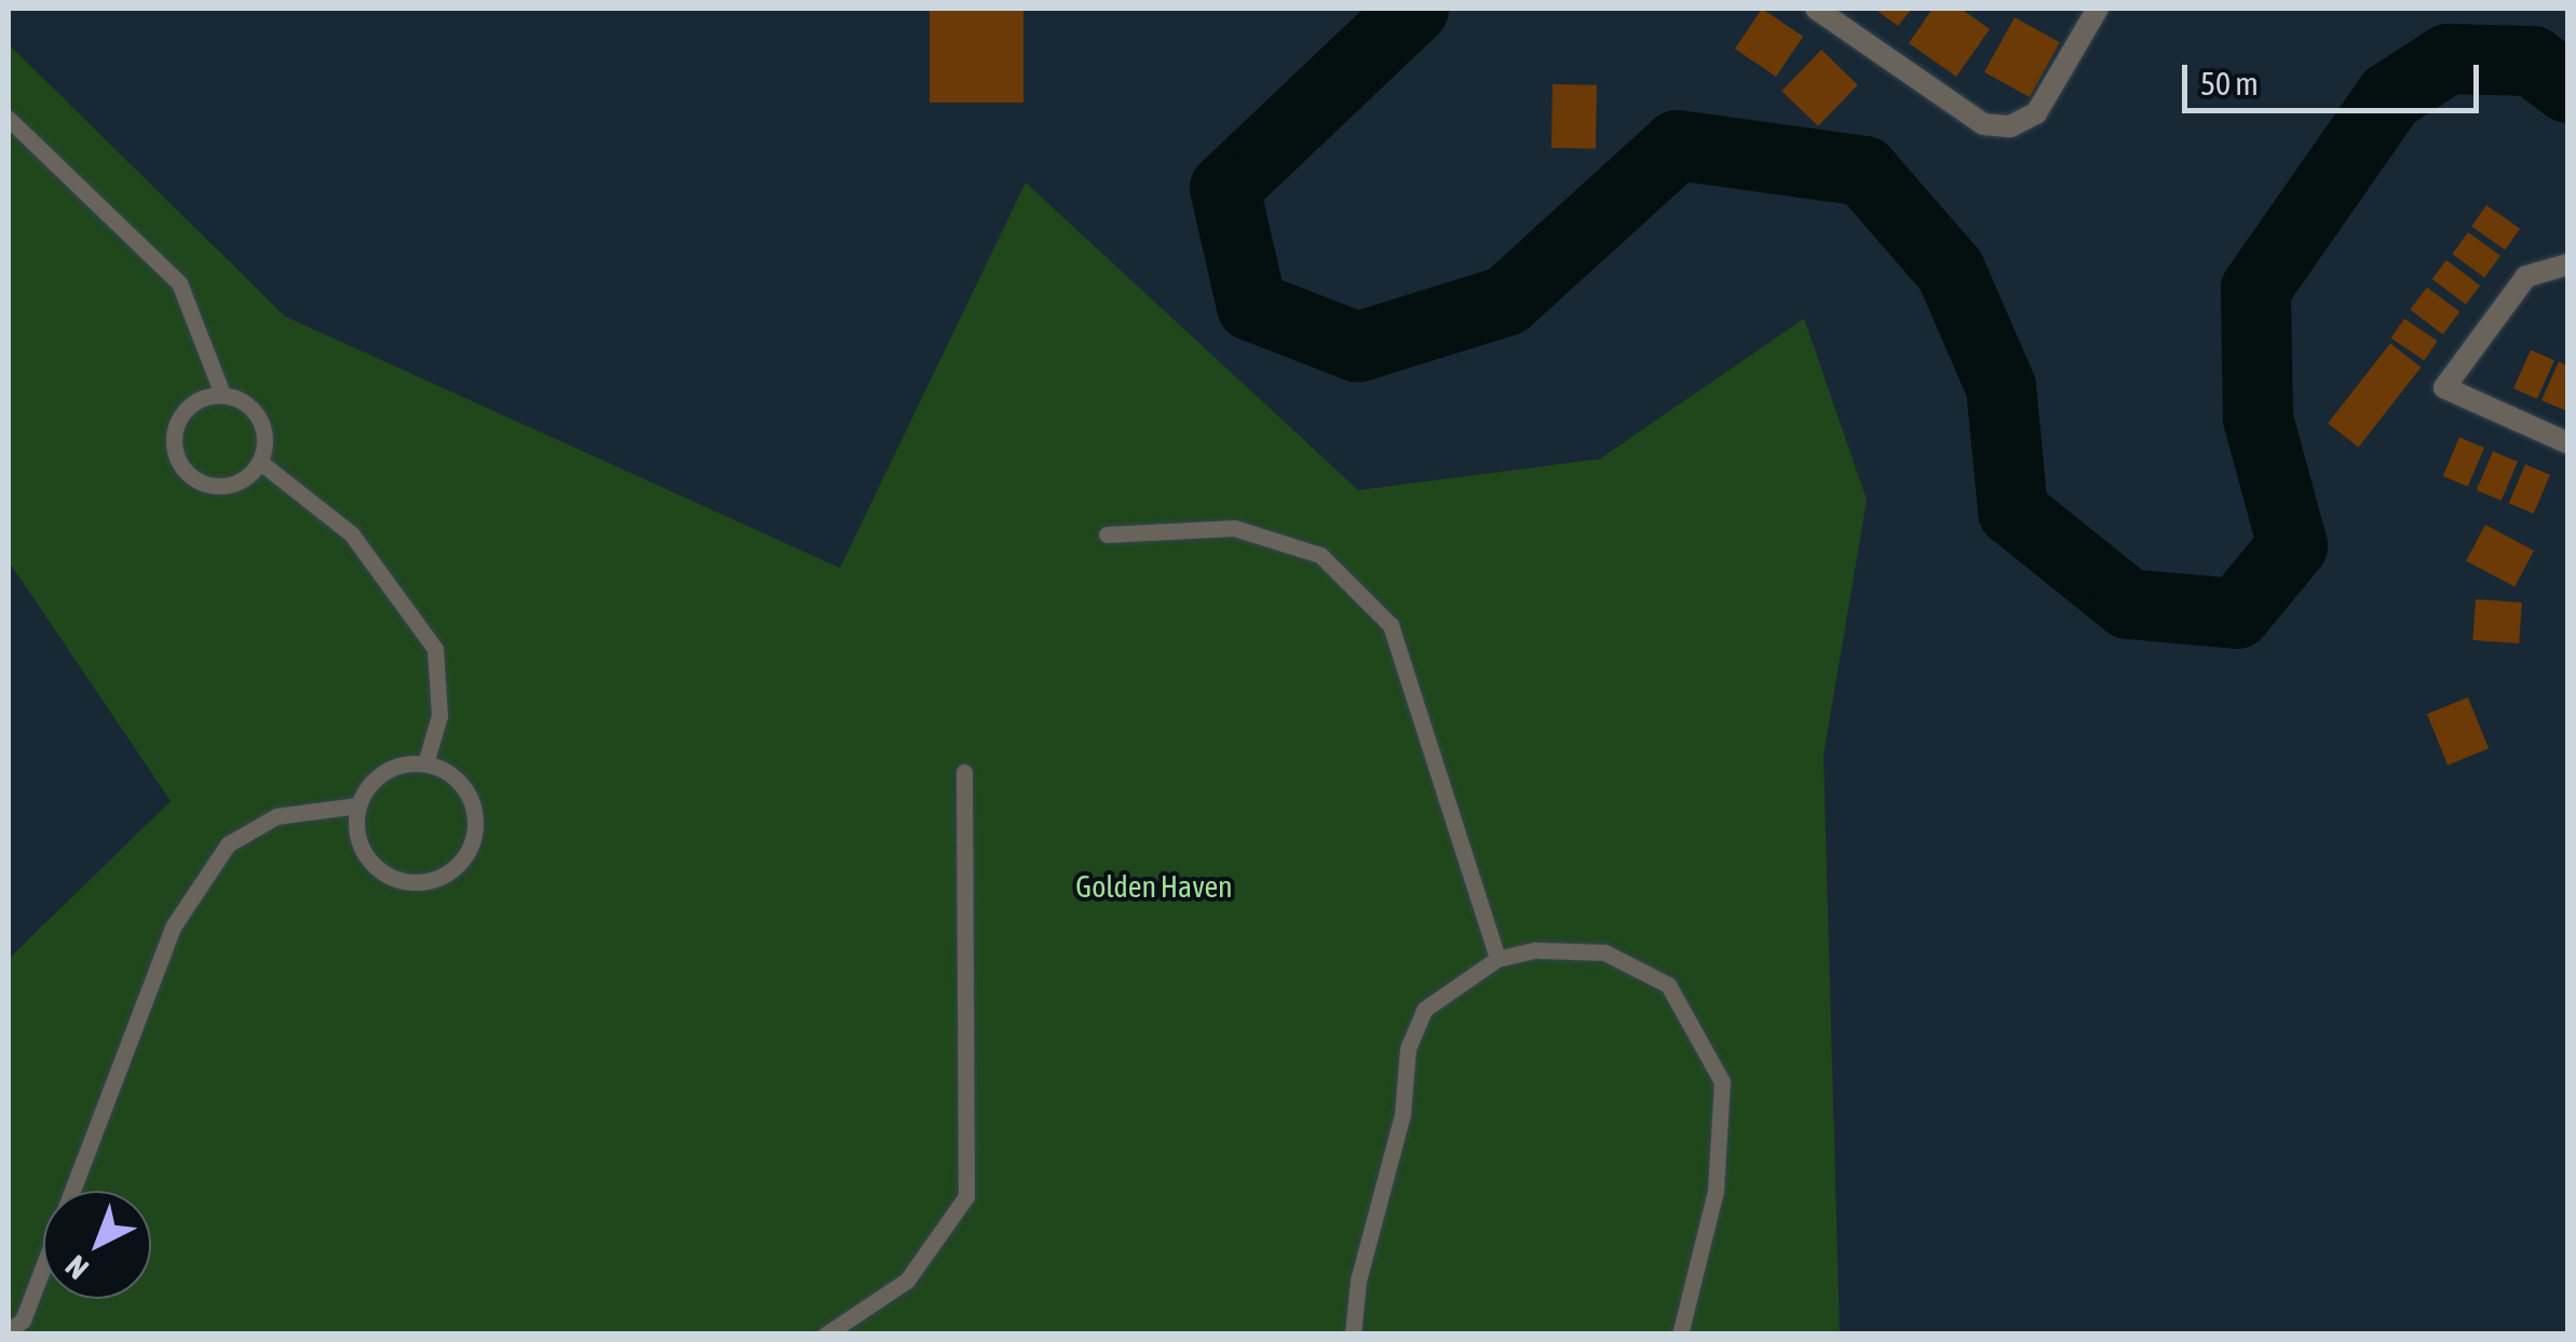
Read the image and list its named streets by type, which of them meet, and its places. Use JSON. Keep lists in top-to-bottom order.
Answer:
{
  "parks": ["Golden Haven"],
  "scale_bar": "50 m",
  "north": "bottom left"
}
